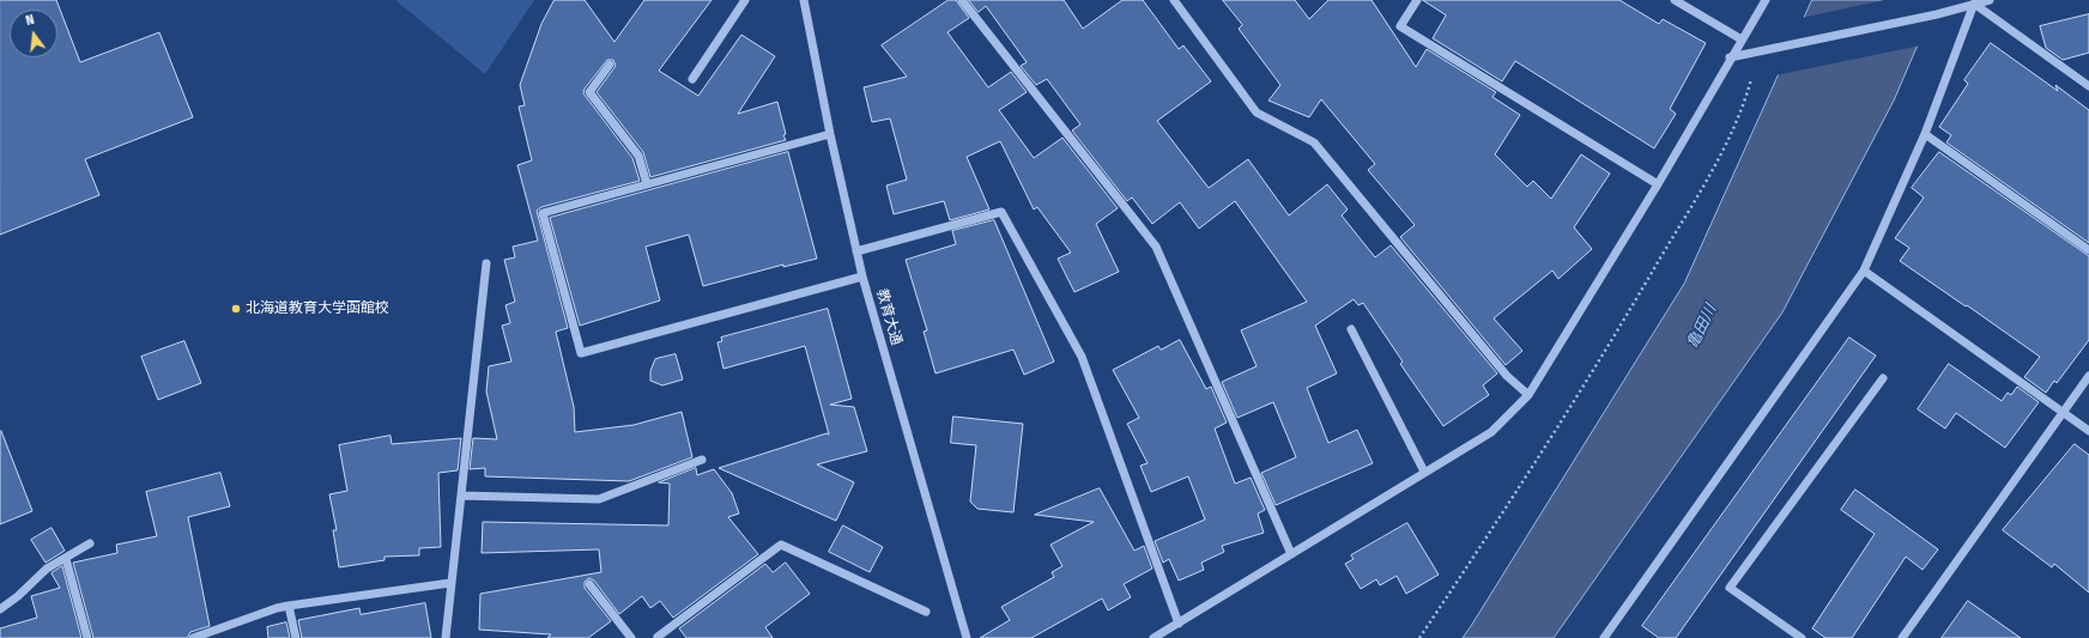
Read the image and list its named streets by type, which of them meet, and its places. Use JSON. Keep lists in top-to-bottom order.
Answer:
{
  "streets": {
    "street": ["教育大通"]
  },
  "water": ["亀田川"],
  "places": ["北海道教育大学函館校"],
  "north": "top"
}
